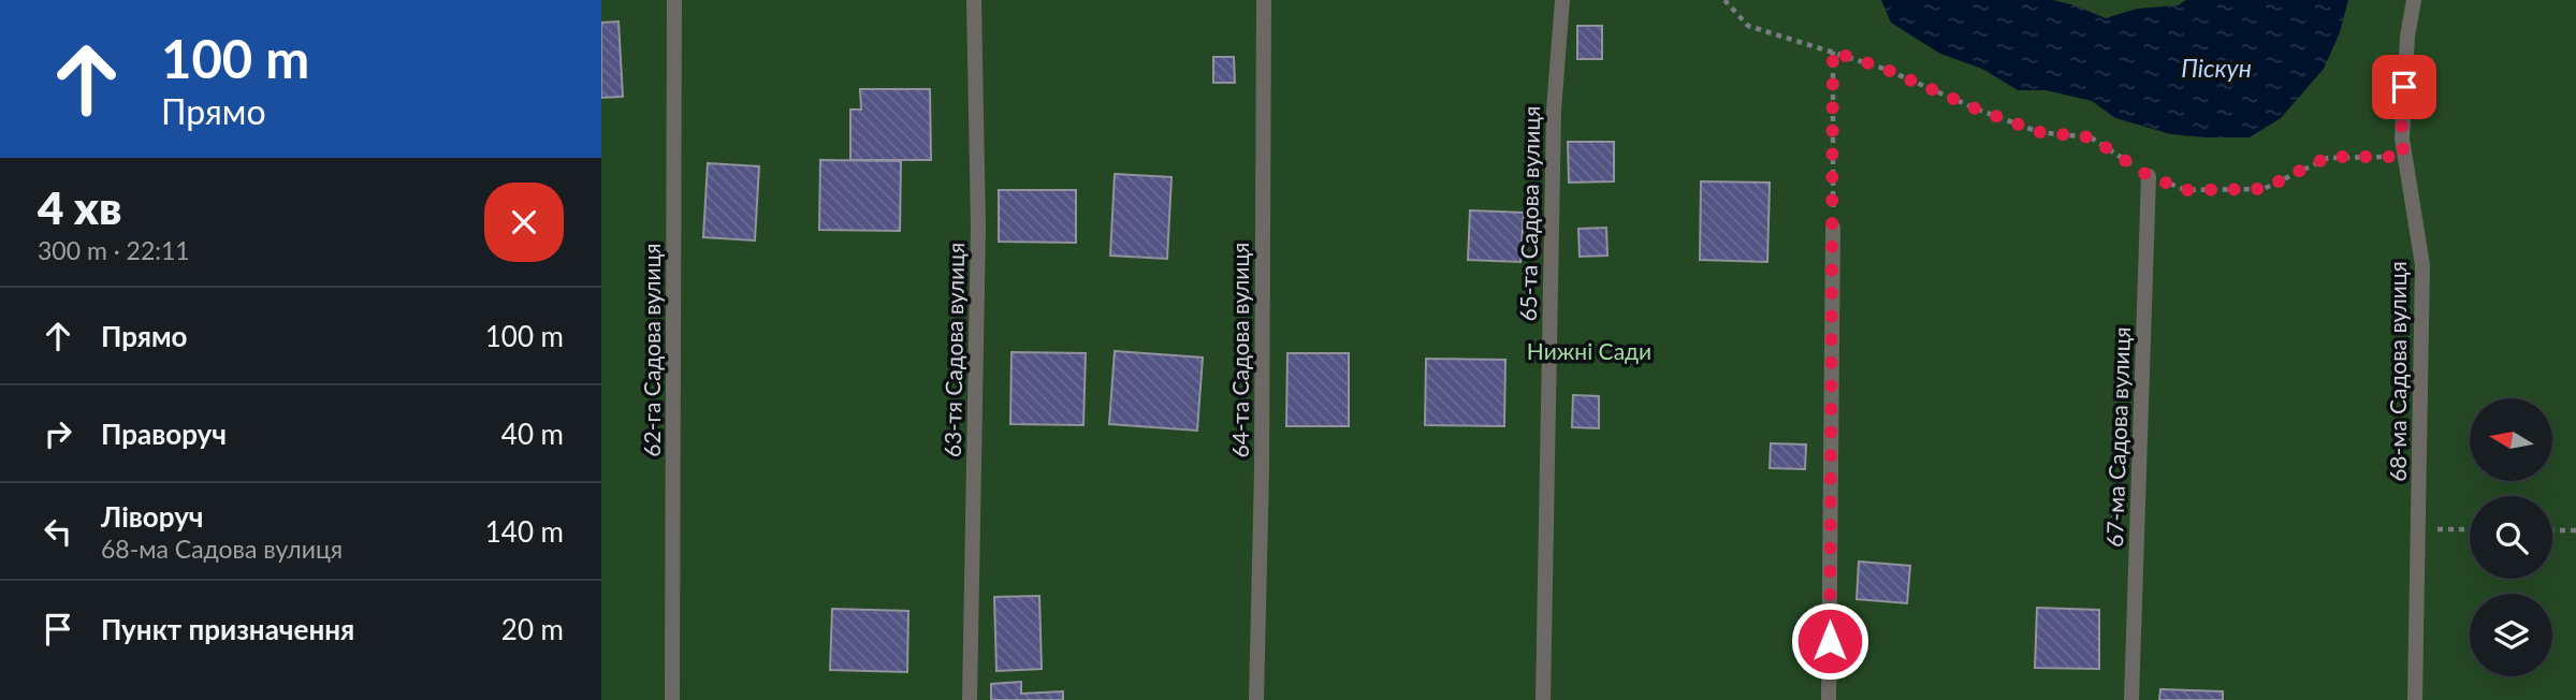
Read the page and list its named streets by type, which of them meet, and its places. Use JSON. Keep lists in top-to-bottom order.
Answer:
{
  "streets": {
    "street": [
      "65-та Садова вулиця",
      "62-га Садова вулиця",
      "63-тя Садова вулиця",
      "64-та Садова вулиця",
      "68-ма Садова вулиця",
      "67-ма Садова вулиця"
    ]
  },
  "water": ["Піскун"],
  "parks": ["Нижні Сади"],
  "north": "left",
  "page": {
    "turn": ["100 m", "Прямо"],
    "heading": ["4 хв", "300 m · 22:11"],
    "list": [
      {
        "name": "Прямо",
        "value": "100 m"
      },
      {
        "name": "Праворуч",
        "value": "40 m"
      },
      {
        "name": "Ліворуч",
        "note": "68-ма Садова вулиця",
        "value": "140 m"
      },
      {
        "name": "Пункт призначення",
        "value": "20 m"
      }
    ]
  }
}
